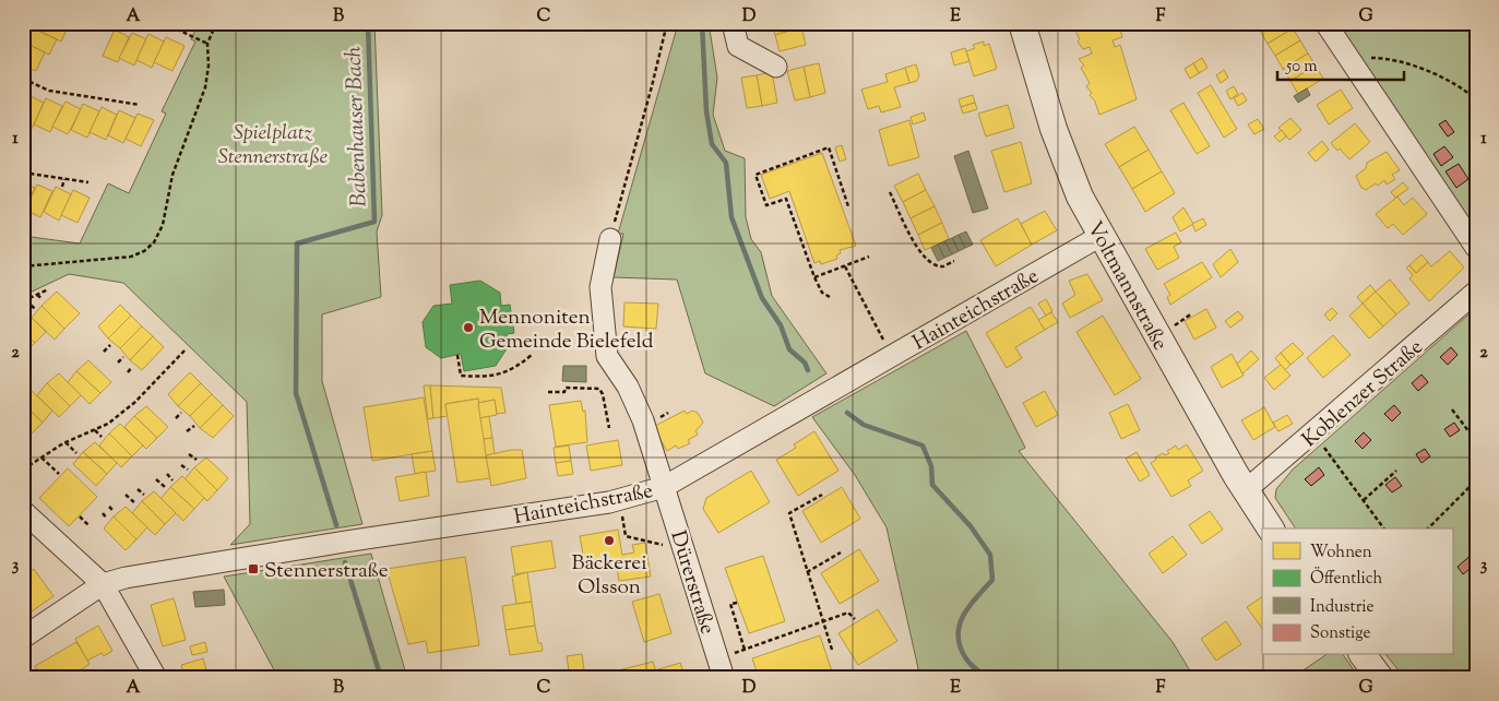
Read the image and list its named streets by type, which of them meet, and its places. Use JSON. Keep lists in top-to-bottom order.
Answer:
{
  "streets": {
    "street": [
      "Voltmannstraße",
      "Hainteichstraße",
      "Koblenzer Straße",
      "Dürerstraße"
    ]
  },
  "crossings": [
    ["Voltmannstraße", "Hainteichstraße"],
    ["Voltmannstraße", "Koblenzer Straße"],
    ["Hainteichstraße", "Dürerstraße"]
  ],
  "water": ["Babenhauser Bach"],
  "parks": ["Spielplatz Stennerstraße"],
  "places": {
    "other": ["Mennoniten Gemeinde Bielefeld", "Bäckerei Olsson"],
    "transit": ["Stennerstraße"]
  },
  "legend": [
    "Wohnen",
    "Öffentlich",
    "Industrie",
    "Sonstige"
  ],
  "scale_bar": "50 m",
  "grid": {
    "columns": [
      "A",
      "B",
      "C",
      "D",
      "E",
      "F",
      "G"
    ],
    "rows": ["1", "2", "3"]
  }
}
